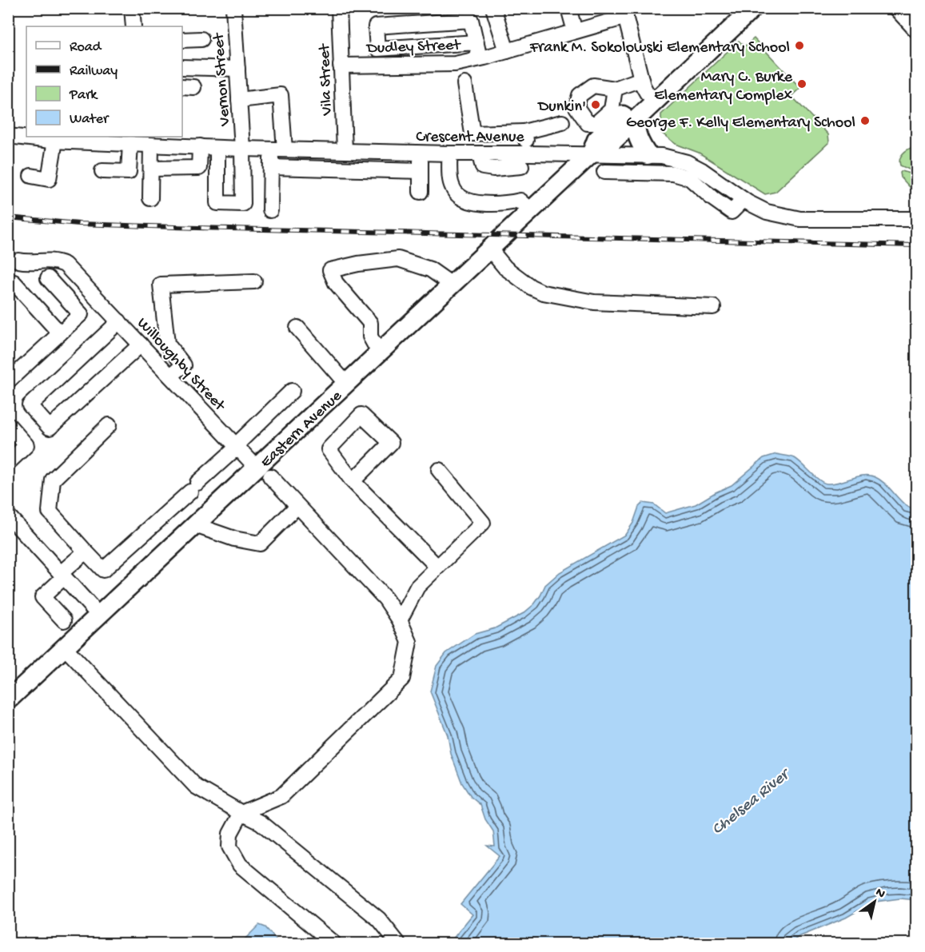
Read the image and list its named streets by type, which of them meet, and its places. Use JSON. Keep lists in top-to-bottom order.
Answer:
{
  "streets": {
    "main road": ["Eastern Avenue"],
    "street": [
      "Dudley Street",
      "Vernon Street",
      "Vila Street",
      "Crescent Avenue",
      "Willoughby Street"
    ]
  },
  "crossings": [
    ["Dudley Street", "Vila Street"],
    ["Vernon Street", "Crescent Avenue"],
    ["Vila Street", "Crescent Avenue"],
    ["Crescent Avenue", "Eastern Avenue"],
    ["Willoughby Street", "Eastern Avenue"]
  ],
  "water": ["Chelsea River"],
  "places": [
    "Frank M. Sokolowski Elementary School",
    "Mary C. Burke Elementary Complex",
    "Dunkin'",
    "George F. Kelly Elementary School"
  ],
  "legend": [
    "Road",
    "Railway",
    "Park",
    "Water"
  ],
  "north": "top right"
}
